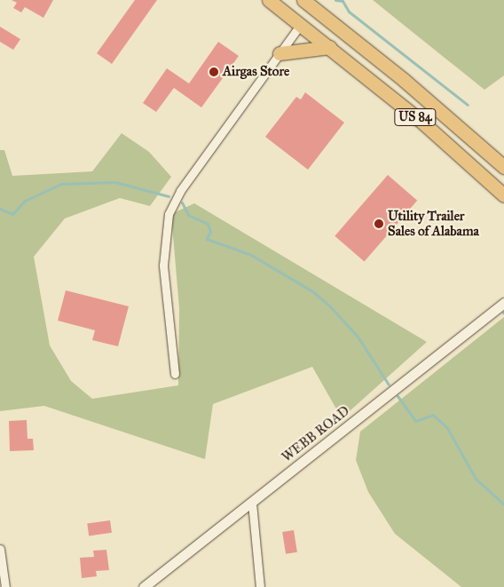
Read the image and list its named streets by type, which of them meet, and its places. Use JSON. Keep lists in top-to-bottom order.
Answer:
{
  "streets": {
    "highway": ["US 84"],
    "street": ["WEBB ROAD"]
  },
  "places": ["Airgas Store", "Utility Trailer Sales of Alabama"]
}
